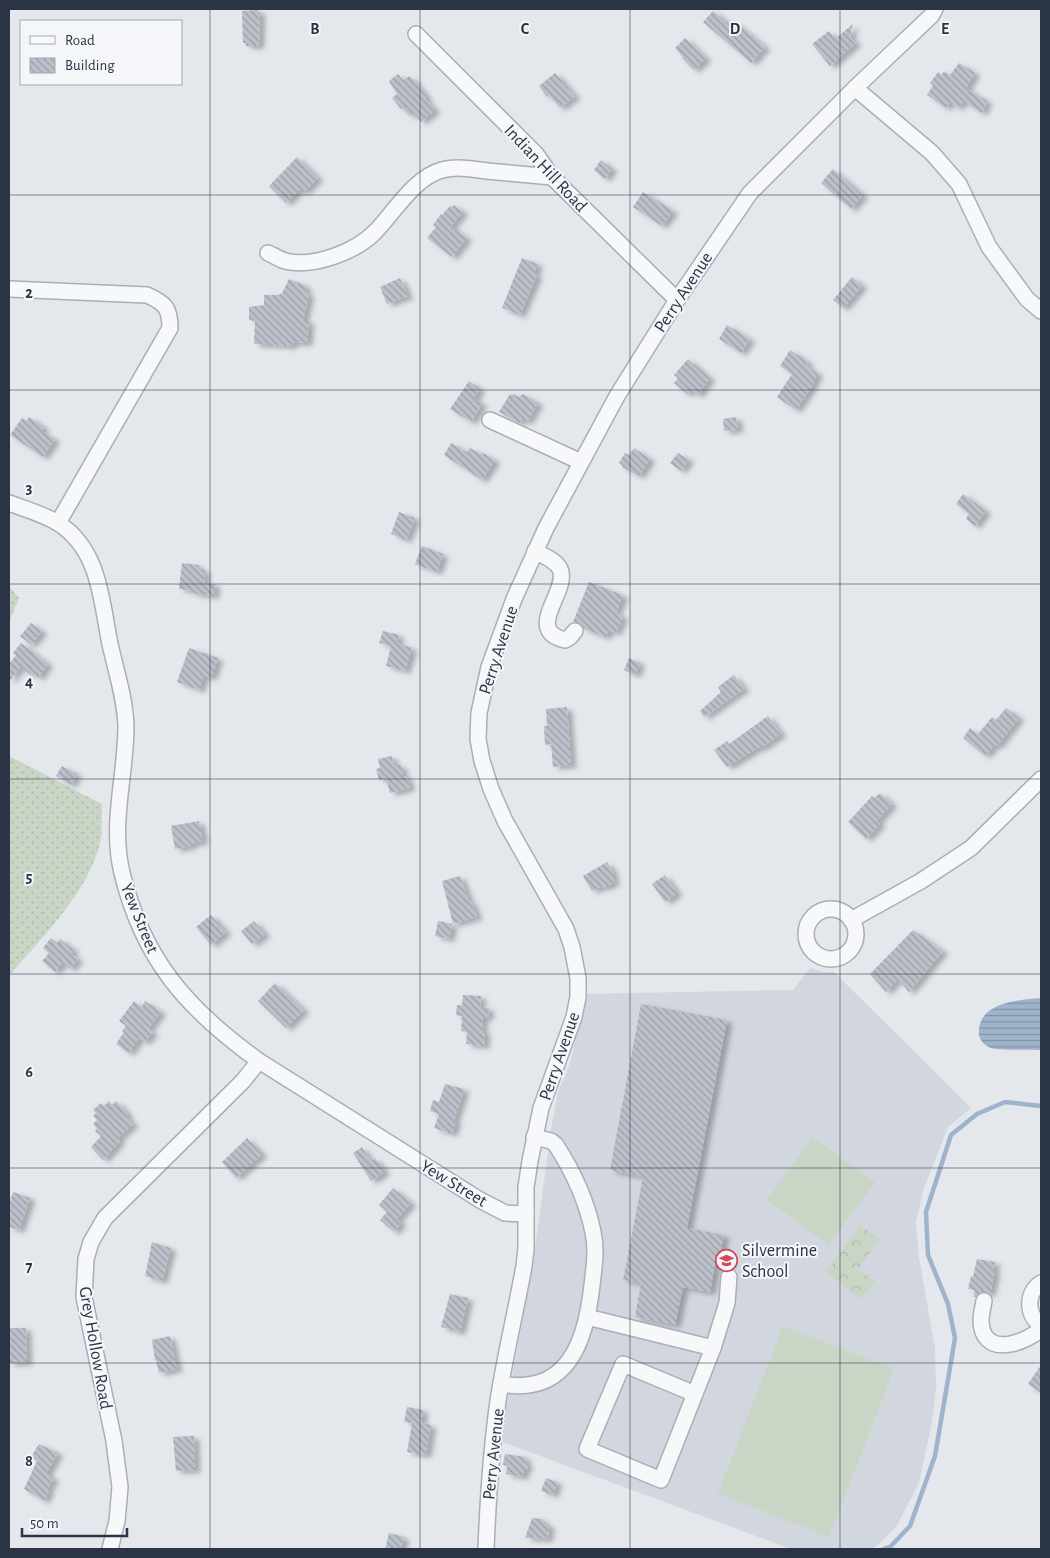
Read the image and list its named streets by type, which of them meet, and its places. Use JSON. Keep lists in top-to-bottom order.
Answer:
{
  "streets": {
    "street": [
      "Indian Hill Road",
      "Perry Avenue",
      "Yew Street",
      "Grey Hollow Road"
    ]
  },
  "crossings": [
    ["Indian Hill Road", "Perry Avenue"],
    ["Perry Avenue", "Yew Street"],
    ["Yew Street", "Grey Hollow Road"]
  ],
  "places": {
    "school or university": ["Silvermine School"]
  },
  "legend": ["Road", "Building"],
  "scale_bar": "50 m",
  "grid": {
    "columns": [
      "B",
      "C",
      "D",
      "E"
    ],
    "rows": [
      "2",
      "3",
      "4",
      "5",
      "6",
      "7",
      "8"
    ]
  }
}
